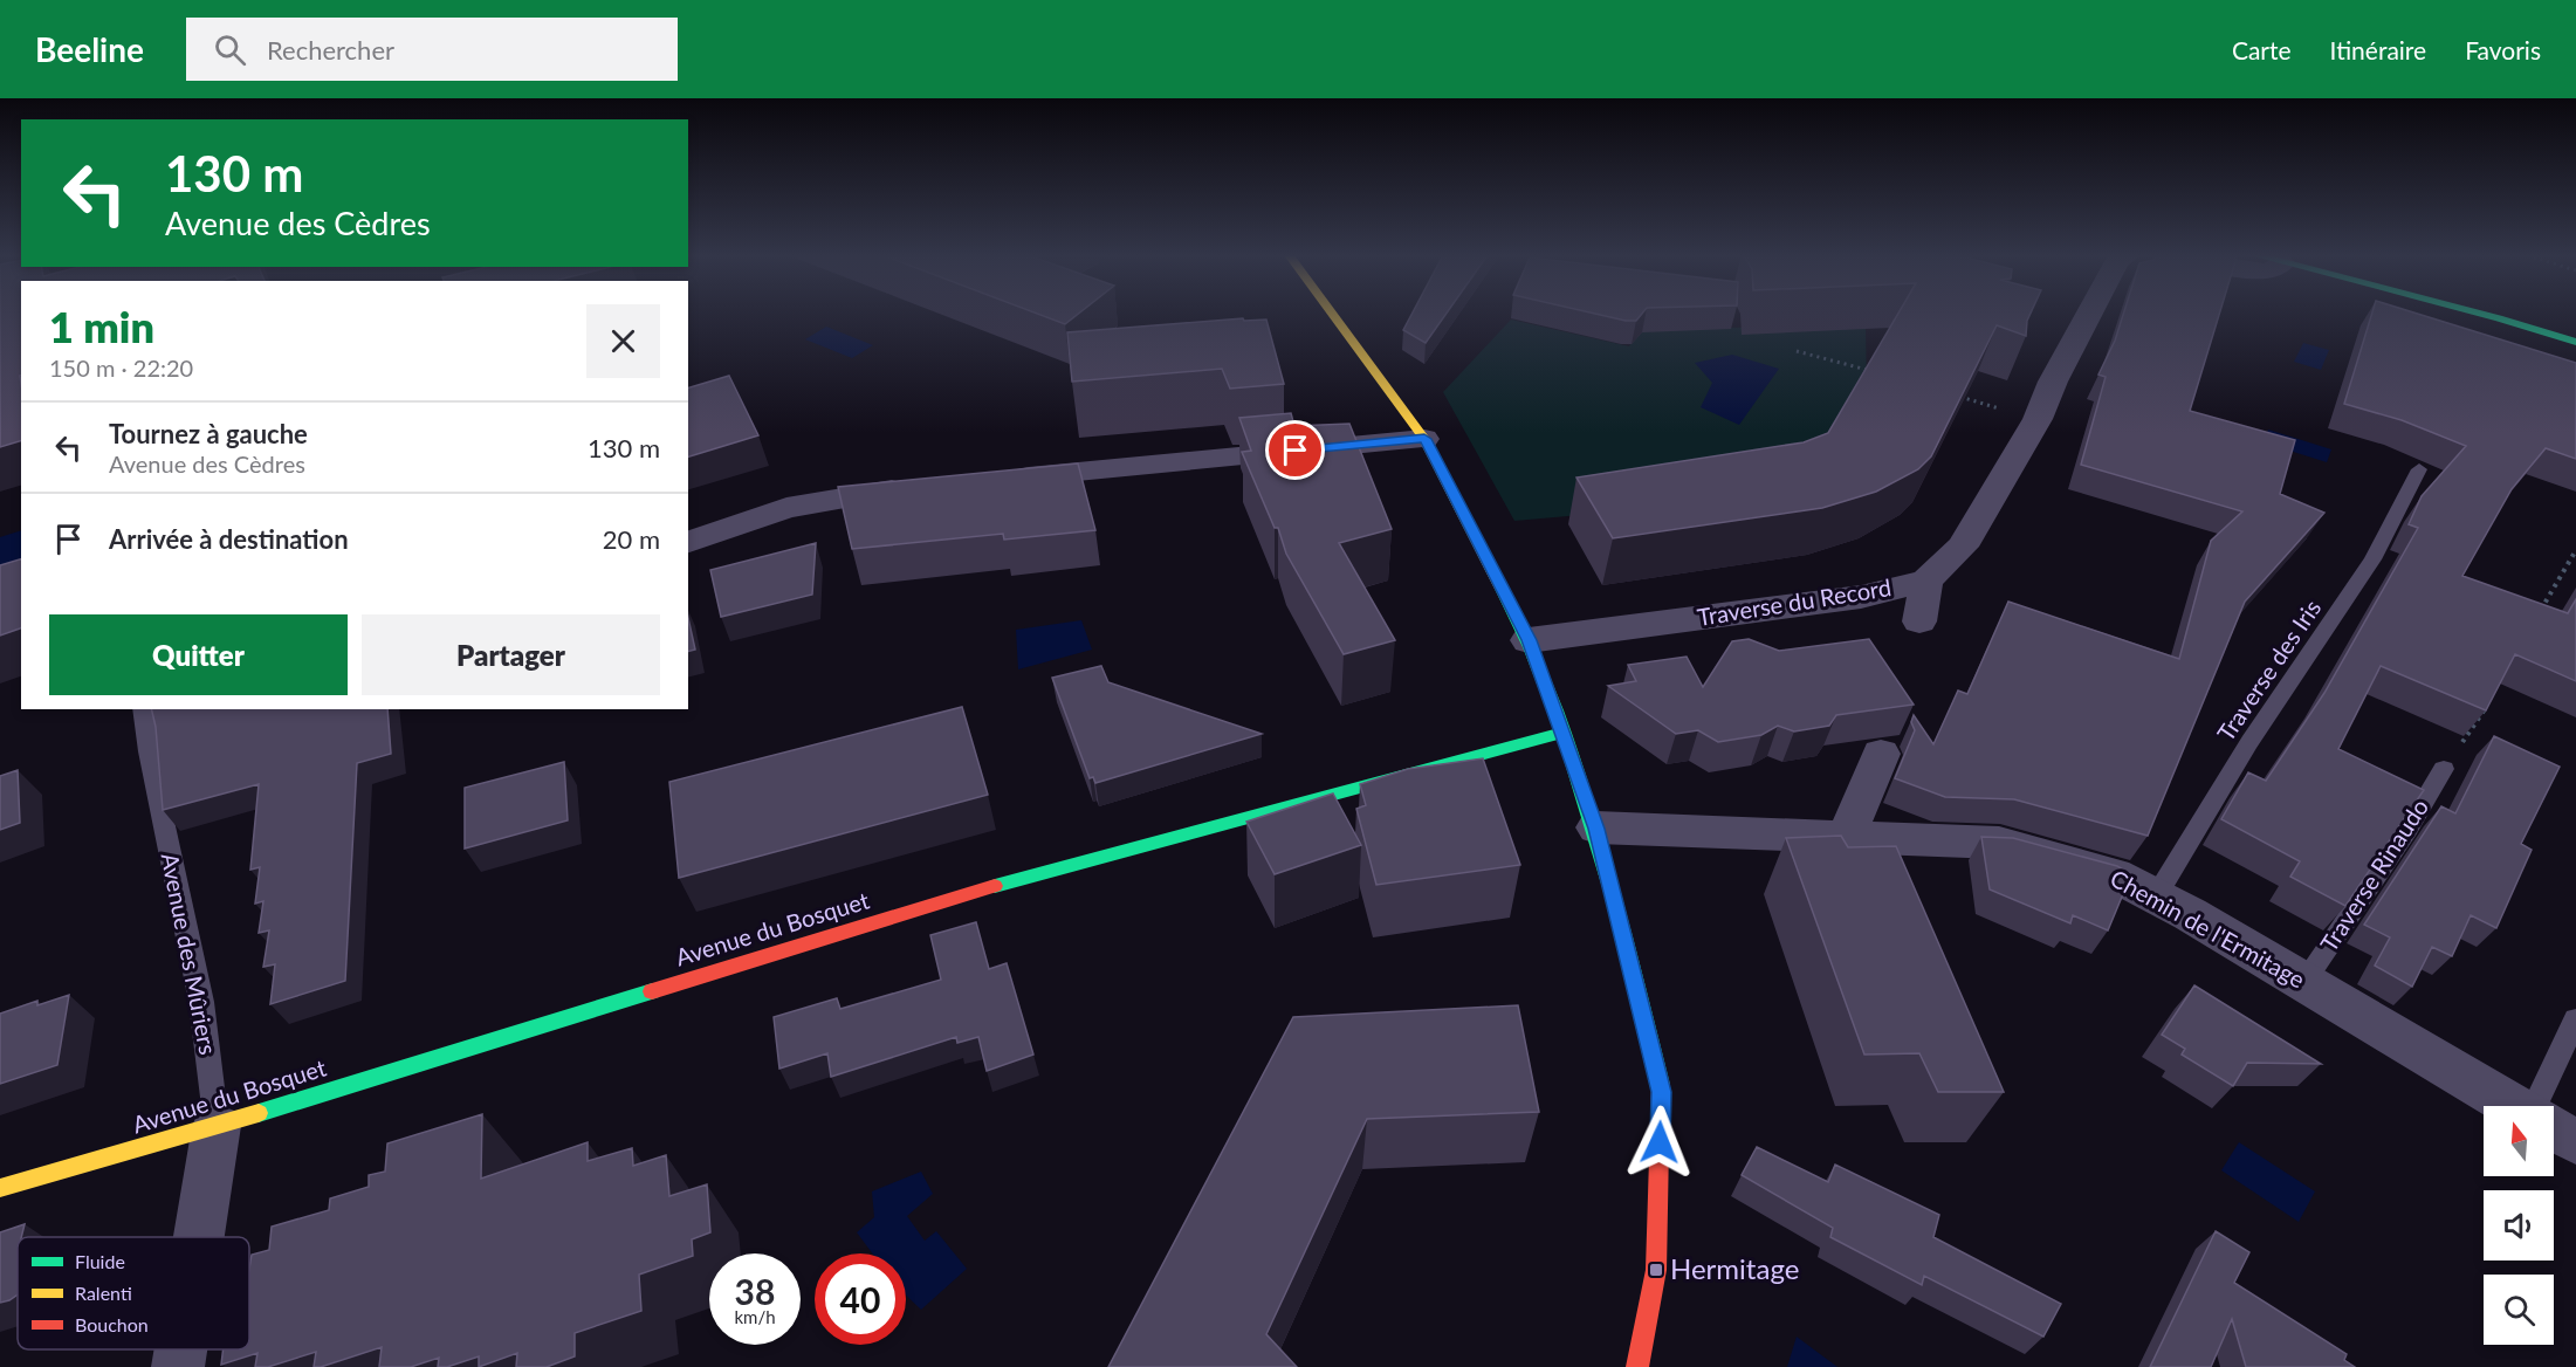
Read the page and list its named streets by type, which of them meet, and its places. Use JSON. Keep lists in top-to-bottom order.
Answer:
{
  "streets": {
    "street": [
      "Traverse du Record",
      "Avenue du Bosquet",
      "Chemin de l'Ermitage",
      "Avenue des Mûriers"
    ],
    "lane": ["Traverse des Iris", "Traverse Rinaudo"]
  },
  "crossings": [
    ["Traverse des Iris", "Chemin de l'Ermitage"],
    ["Traverse Rinaudo", "Chemin de l'Ermitage"],
    ["Avenue du Bosquet", "Avenue des Mûriers"]
  ],
  "places": {
    "transit": ["Hermitage"]
  },
  "legend": ["Fluide", "Ralenti", "Bouchon"],
  "north": "top",
  "page": {
    "header": "Beeline",
    "search": "Rechercher",
    "nav": ["Carte", "Itinéraire", "Favoris"],
    "turn": ["130 m", "Avenue des Cèdres"],
    "heading": ["1 min", "150 m · 22:20"],
    "list": [
      {
        "name": "Tournez à gauche",
        "note": "Avenue des Cèdres",
        "value": "130 m"
      },
      {
        "name": "Arrivée à destination",
        "value": "20 m"
      }
    ],
    "buttons": ["Quitter", "Partager"],
    "speed": "38 km/h",
    "limit": "40"
  }
}
